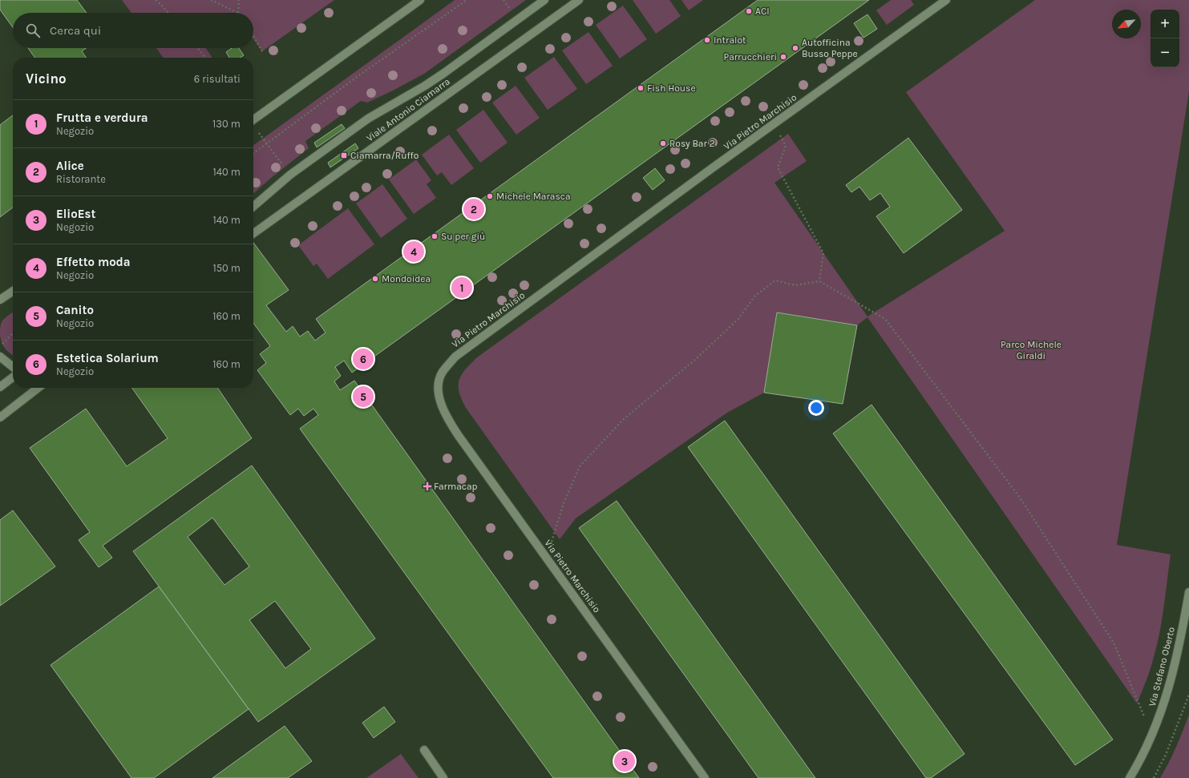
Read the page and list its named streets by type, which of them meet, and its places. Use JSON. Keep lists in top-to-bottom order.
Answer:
{
  "streets": {
    "street": ["Viale Antonio Ciamarra", "Via Pietro Marchisio", "Via Stefano Oberto"]
  },
  "parks": ["Parco Michele Giraldi"],
  "places": {
    "other": [
      "ACI",
      "Intralot",
      "Autofficina Busso Peppe",
      "Parrucchieri",
      "Fish House",
      "Rosy Bar 2",
      "Michele Marasca",
      "Su per giù",
      "Mondoidea"
    ],
    "transit": ["Ciamarra/Ruffo"],
    "health": ["Farmacap"]
  },
  "north": "bottom left",
  "page": {
    "map_buttons": ["+", "−"],
    "search": "Cerca qui",
    "heading": ["Vicino", "6 risultati"],
    "list": [
      {
        "mark": "1",
        "name": "Frutta e verdura",
        "note": "Negozio",
        "value": "130 m"
      },
      {
        "mark": "2",
        "name": "Alice",
        "note": "Ristorante",
        "value": "140 m"
      },
      {
        "mark": "3",
        "name": "ElioEst",
        "note": "Negozio",
        "value": "140 m"
      },
      {
        "mark": "4",
        "name": "Effetto moda",
        "note": "Negozio",
        "value": "150 m"
      },
      {
        "mark": "5",
        "name": "Canito",
        "note": "Negozio",
        "value": "160 m"
      },
      {
        "mark": "6",
        "name": "Estetica Solarium",
        "note": "Negozio",
        "value": "160 m"
      }
    ],
    "pins": [
      "2",
      "4",
      "1",
      "6",
      "5",
      "3"
    ]
  }
}
